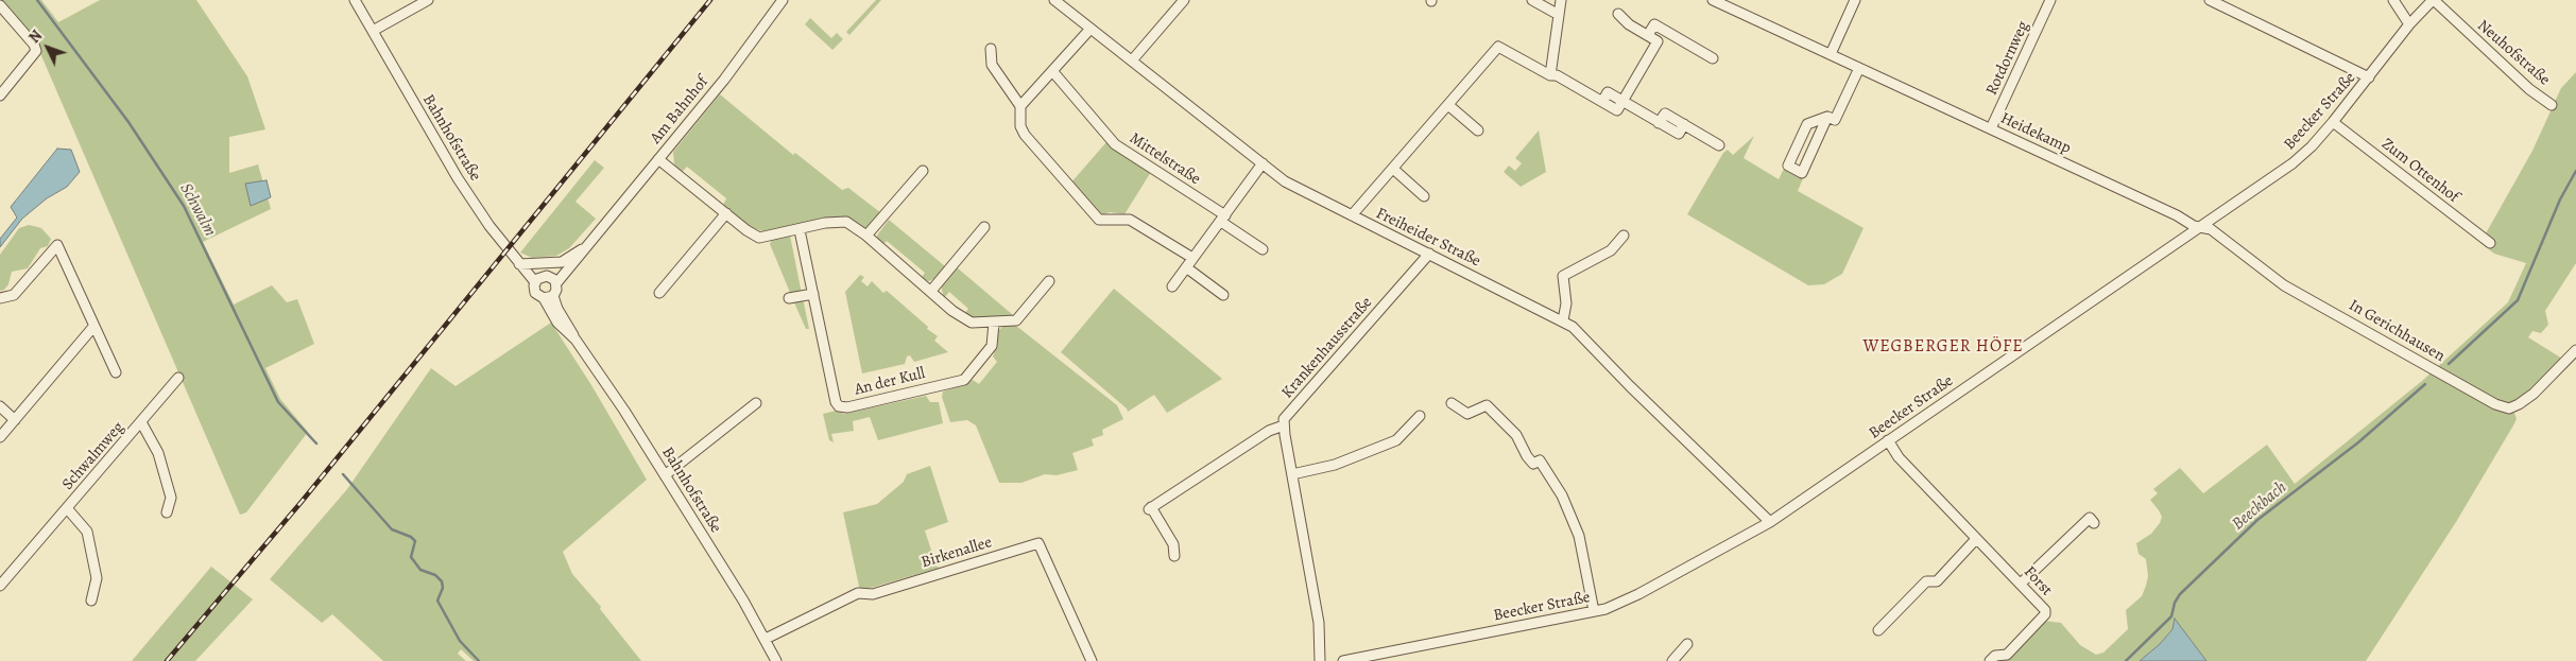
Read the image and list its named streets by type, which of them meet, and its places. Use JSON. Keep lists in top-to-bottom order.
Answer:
{
  "streets": {
    "street": [
      "Neuhofstraße",
      "Rotdornweg",
      "Am Bahnhof",
      "Beecker Straße",
      "Heidekamp",
      "Bahnhofstraße",
      "Mittelstraße",
      "Zum Ottenhof",
      "Freiheider Straße",
      "In Gerichhausen",
      "Krankenhausstraße",
      "An der Kull",
      "Schwalmweg",
      "Birkenallee",
      "Forst"
    ]
  },
  "crossings": [
    ["Neuhofstraße", "Beecker Straße"],
    ["Rotdornweg", "Heidekamp"],
    ["Am Bahnhof", "Bahnhofstraße"],
    ["Beecker Straße", "Heidekamp"],
    ["Beecker Straße", "Zum Ottenhof"],
    ["Beecker Straße", "Freiheider Straße"],
    ["Beecker Straße", "In Gerichhausen"],
    ["Beecker Straße", "Forst"],
    ["Heidekamp", "In Gerichhausen"],
    ["Bahnhofstraße", "Birkenallee"],
    ["Freiheider Straße", "Krankenhausstraße"]
  ],
  "districts": ["WEGBERGER HÖFE"],
  "water": ["Schwalm", "Beeckbach"],
  "north": "top left"
}
